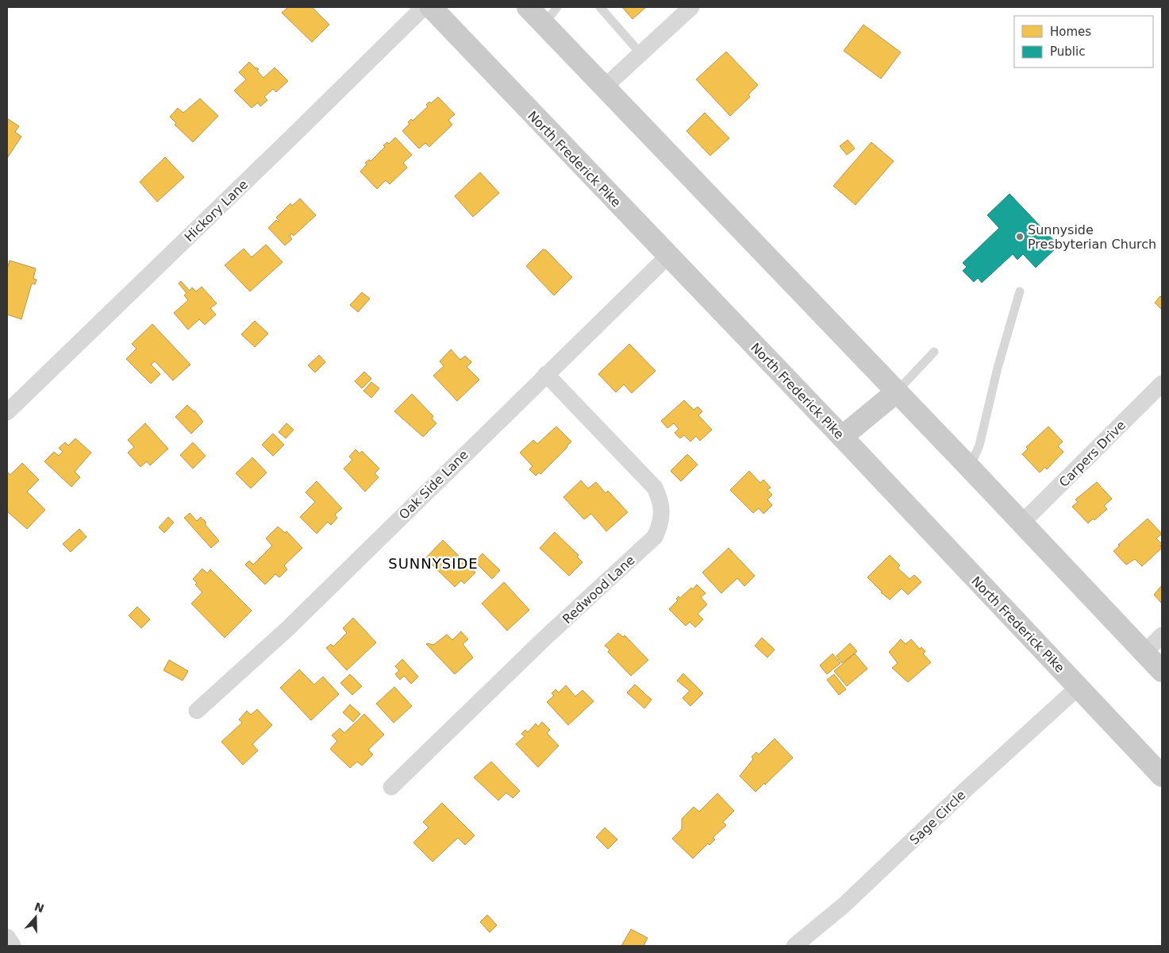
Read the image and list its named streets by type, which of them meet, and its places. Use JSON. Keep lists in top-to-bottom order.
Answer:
{
  "streets": {
    "main road": ["North Frederick Pike"],
    "street": [
      "Hickory Lane",
      "Carpers Drive",
      "Oak Side Lane",
      "Redwood Lane",
      "Sage Circle"
    ]
  },
  "crossings": [
    ["North Frederick Pike", "Oak Side Lane"],
    ["North Frederick Pike", "Sage Circle"],
    ["Oak Side Lane", "Redwood Lane"]
  ],
  "districts": ["SUNNYSIDE"],
  "places": ["Sunnyside Presbyterian Church"],
  "legend": ["Homes", "Public"],
  "north": "top"
}
